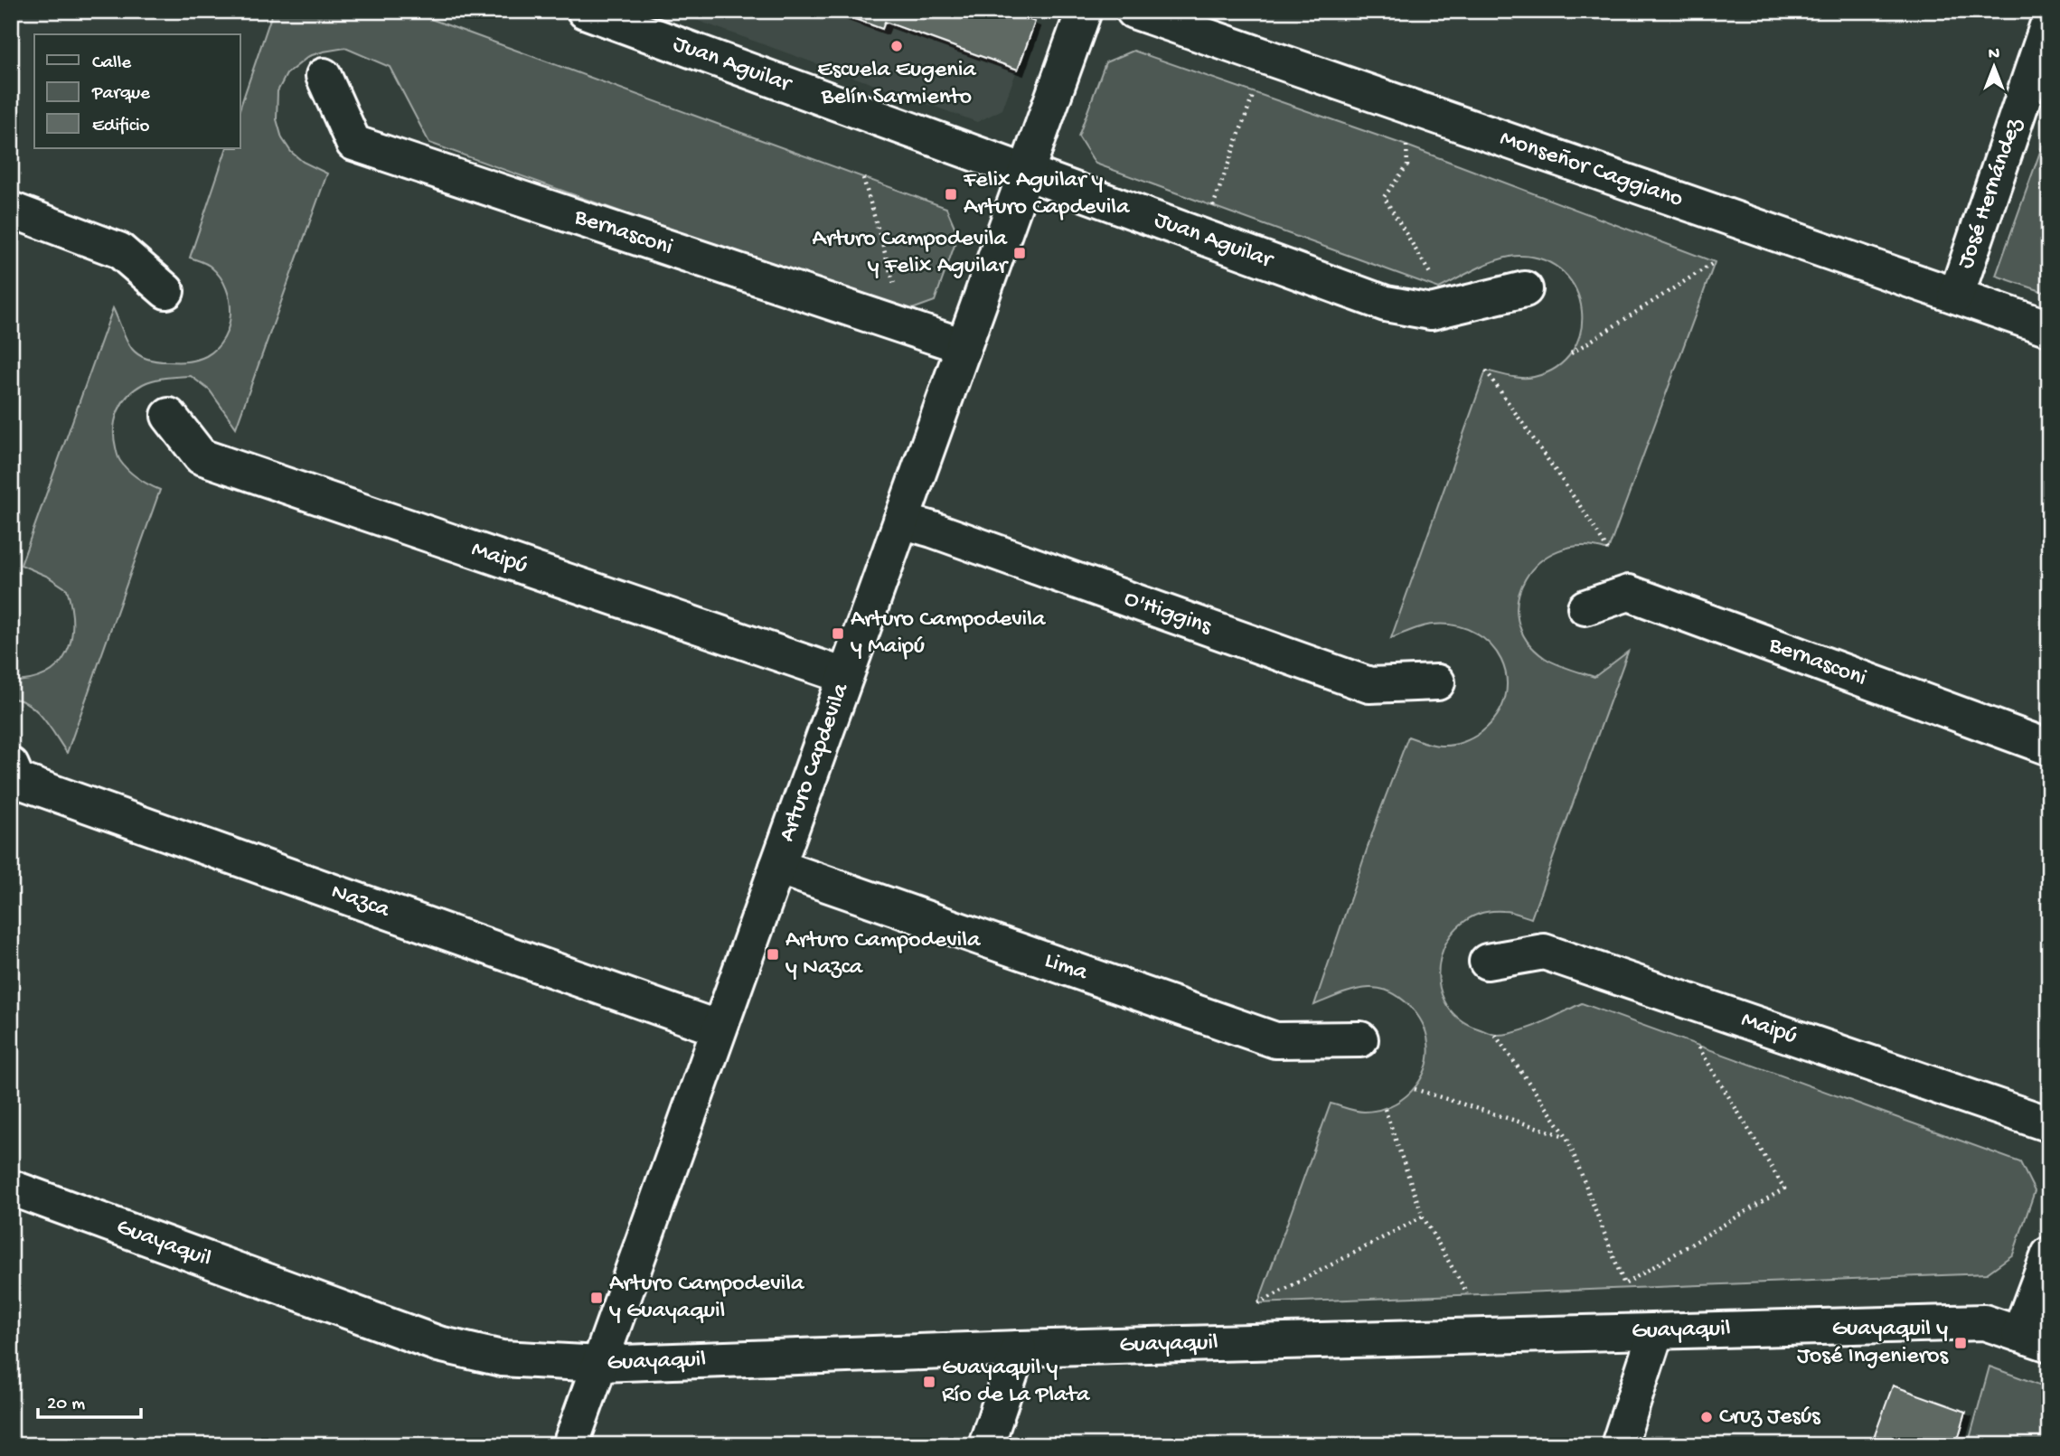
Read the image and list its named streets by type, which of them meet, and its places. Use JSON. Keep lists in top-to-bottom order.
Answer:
{
  "streets": {
    "street": [
      "Juan Aguilar",
      "Monseñor Caggiano",
      "José Hernández",
      "Bernasconi",
      "Maipú",
      "O'Higgins",
      "Arturo Capdevila",
      "Nazca",
      "Lima",
      "Guayaquil"
    ]
  },
  "crossings": [
    ["Juan Aguilar", "Arturo Capdevila"],
    ["Monseñor Caggiano", "José Hernández"],
    ["Bernasconi", "Arturo Capdevila"],
    ["Maipú", "Arturo Capdevila"],
    ["O'Higgins", "Arturo Capdevila"],
    ["Arturo Capdevila", "Nazca"],
    ["Arturo Capdevila", "Lima"],
    ["Arturo Capdevila", "Guayaquil"]
  ],
  "places": {
    "other": ["Escuela Eugenia Belín Sarmiento", "Cruz Jesús"],
    "transit": [
      "Felix Aguilar y Arturo Capdevila",
      "Arturo Campodevila y Felix Aguilar",
      "Arturo Campodevila y Maipú",
      "Arturo Campodevila y Nazca",
      "Arturo Campodevila y Guayaquil",
      "Guayaquil y José Ingenieros",
      "Guayaquil y Río de La Plata"
    ]
  },
  "legend": ["Calle", "Parque", "Edificio"],
  "scale_bar": "20 m",
  "north": "top"
}
